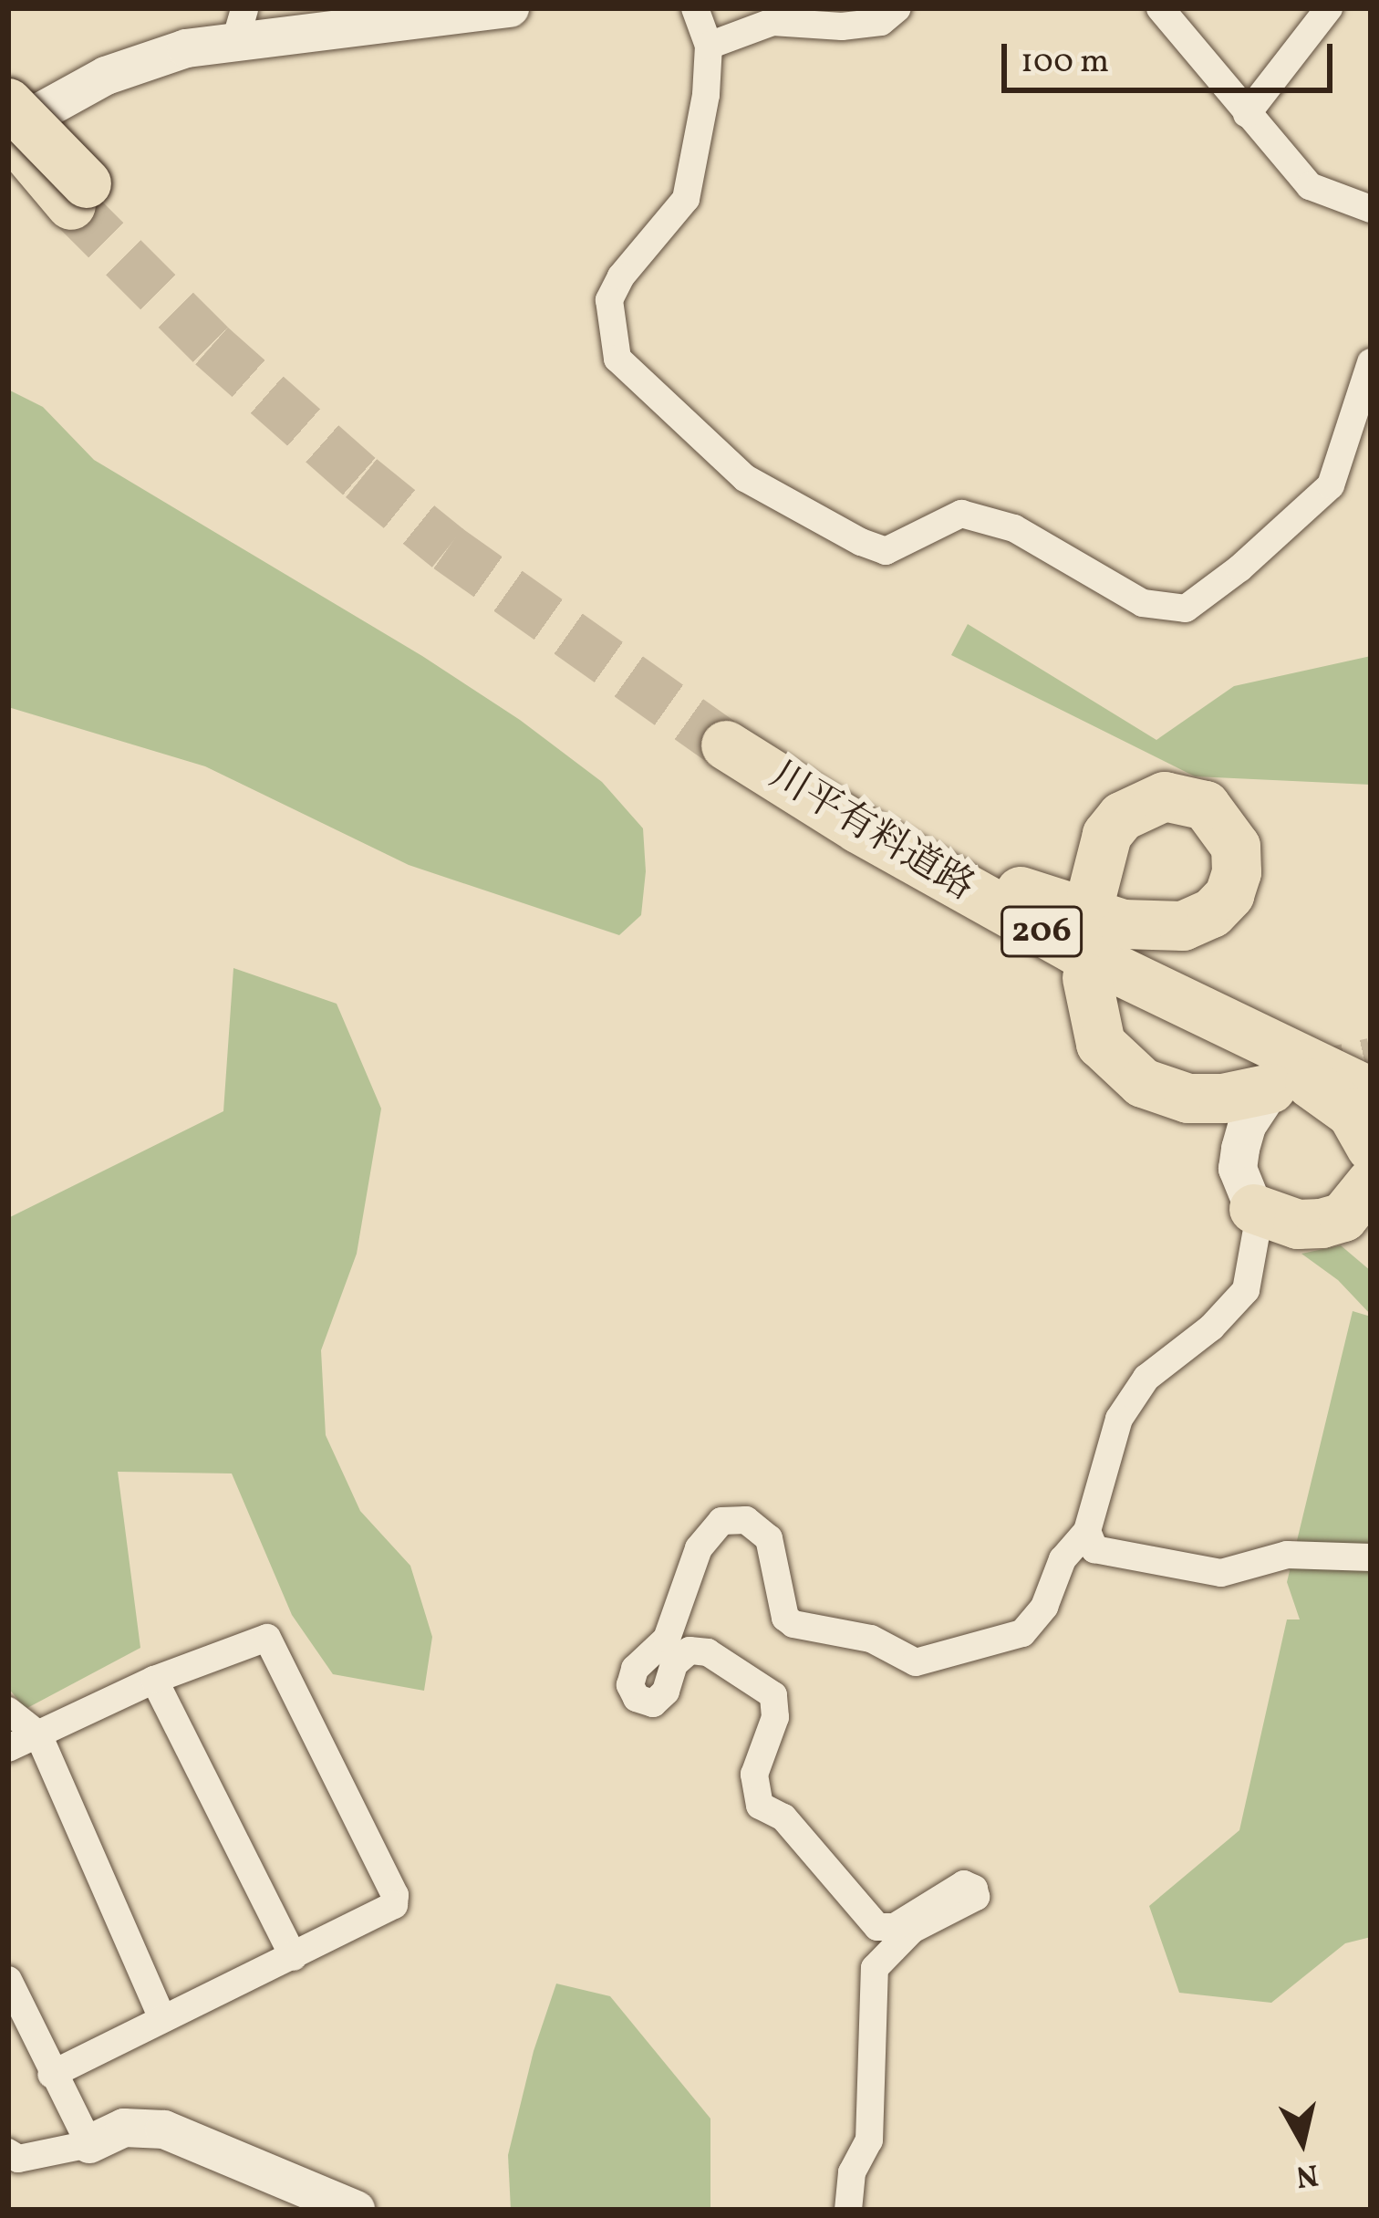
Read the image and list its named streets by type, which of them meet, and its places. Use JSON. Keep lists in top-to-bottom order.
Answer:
{
  "streets": {
    "highway": ["川平有料道路", "206"]
  },
  "scale_bar": "100 m",
  "north": "bottom"
}
